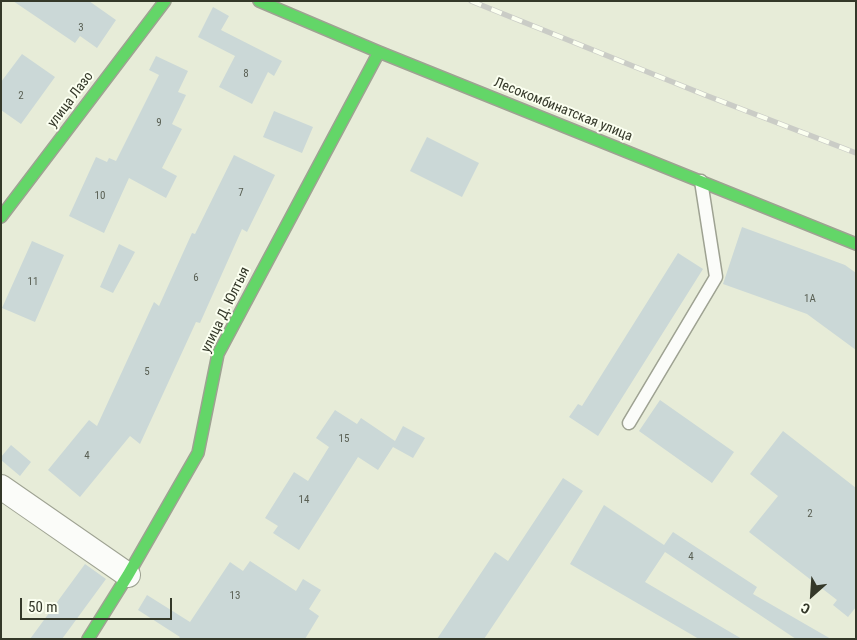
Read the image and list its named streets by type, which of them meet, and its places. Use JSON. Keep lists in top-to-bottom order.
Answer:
{
  "streets": {
    "street": ["улица Лазо", "Лесокомбинатская улица", "улица Д. Юлтыя"]
  },
  "crossings": [
    ["Лесокомбинатская улица", "улица Д. Юлтыя"]
  ],
  "house_numbers": [
    "3",
    "8",
    "2",
    "9",
    "7",
    "10",
    "6",
    "11",
    "1А",
    "5",
    "15",
    "4",
    "14",
    "2",
    "4",
    "13"
  ],
  "scale_bar": "50 m",
  "north": "bottom left"
}
